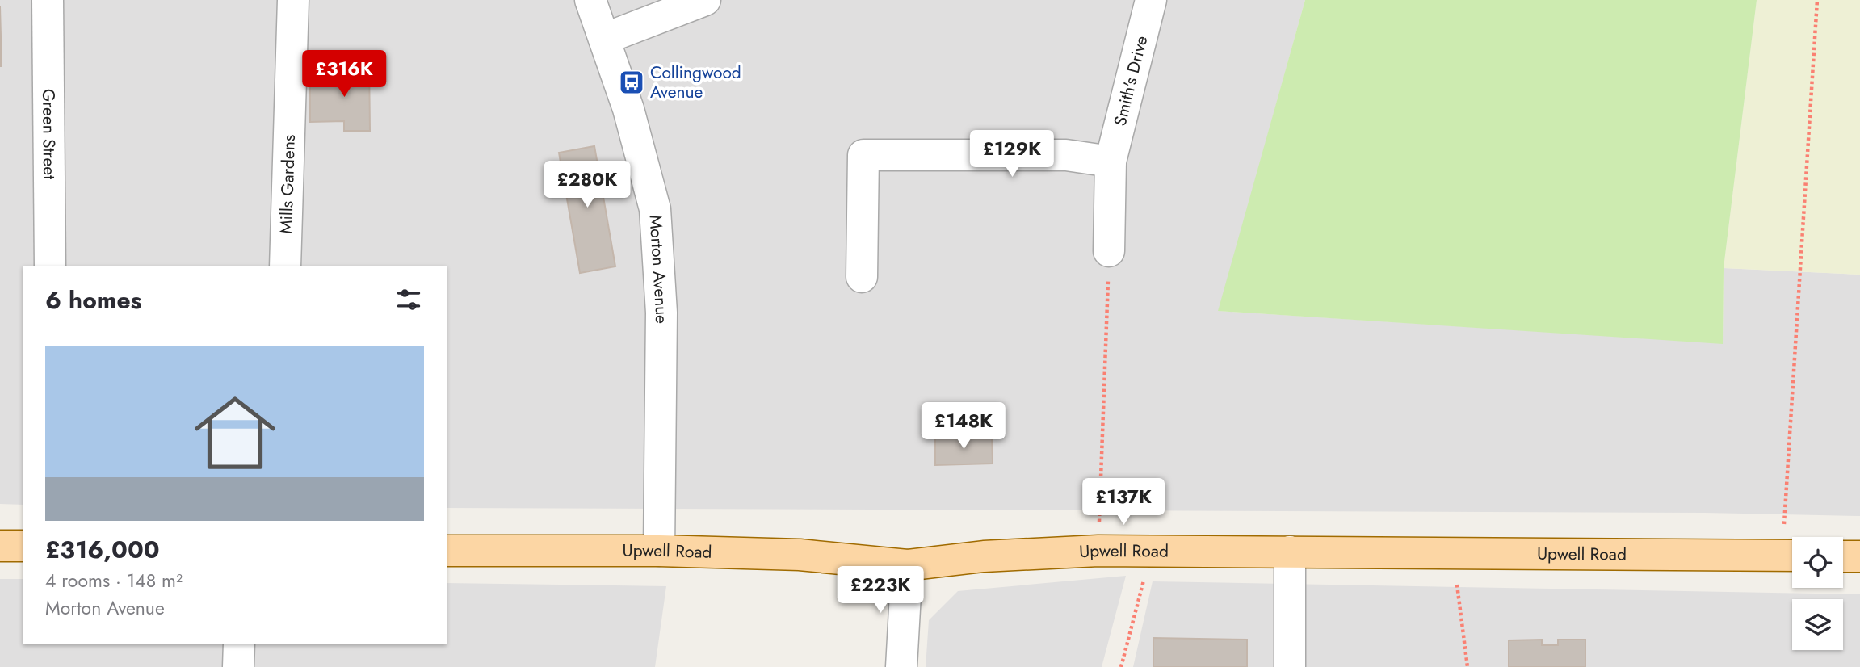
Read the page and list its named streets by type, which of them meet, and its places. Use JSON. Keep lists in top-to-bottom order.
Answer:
{
  "streets": {
    "main road": ["Upwell Road"],
    "street": [
      "Smith's Drive",
      "Green Street",
      "Mills Gardens",
      "Morton Avenue"
    ]
  },
  "crossings": [
    ["Morton Avenue", "Upwell Road"]
  ],
  "places": {
    "bus stop": ["Collingwood Avenue"]
  },
  "page": {
    "price": [
      "£316K",
      "£129K",
      "£280K",
      "£148K",
      "£137K",
      "£223K"
    ],
    "heading": "6 homes",
    "list": [
      {
        "name": "£316,000",
        "note": "4 rooms · 148 m² · Morton Avenue"
      }
    ]
  }
}
